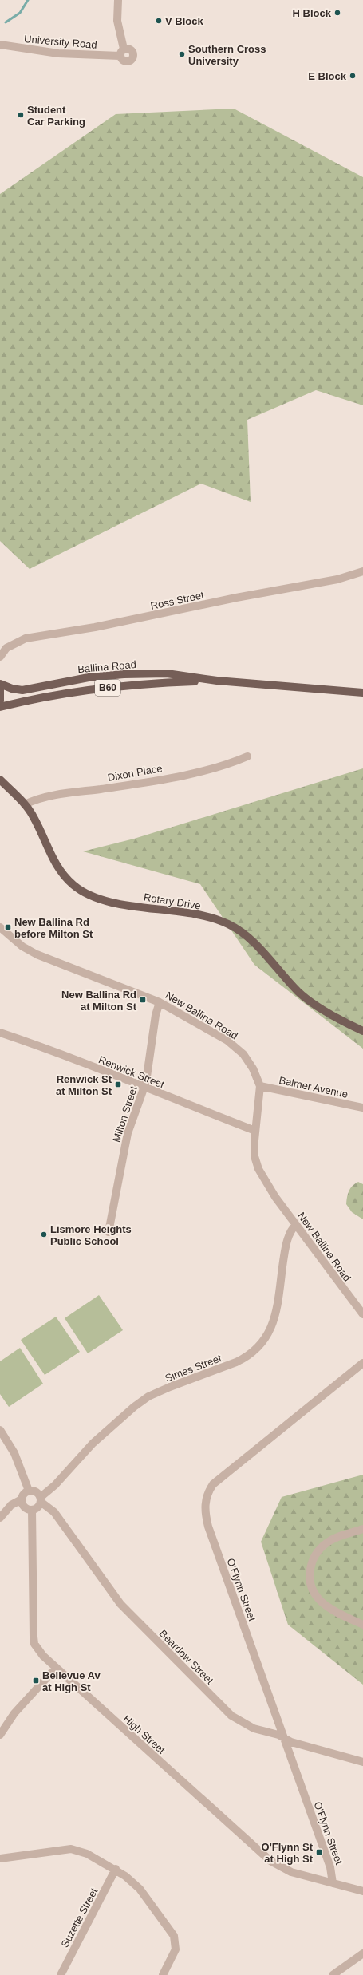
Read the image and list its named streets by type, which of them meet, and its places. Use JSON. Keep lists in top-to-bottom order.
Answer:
{
  "streets": {
    "main road": ["Ballina Road", "B60", "Rotary Drive"],
    "street": [
      "University Road",
      "Ross Street",
      "Dixon Place",
      "New Ballina Road",
      "Renwick Street",
      "Balmer Avenue",
      "Milton Street",
      "Simes Street",
      "O'Flynn Street",
      "Beardow Street",
      "High Street",
      "Suzette Street"
    ]
  },
  "crossings": [
    ["Dixon Place", "Rotary Drive"],
    ["New Ballina Road", "Renwick Street"],
    ["New Ballina Road", "Balmer Avenue"],
    ["New Ballina Road", "Milton Street"],
    ["New Ballina Road", "Simes Street"],
    ["Renwick Street", "Milton Street"],
    ["Simes Street", "Beardow Street"],
    ["Simes Street", "High Street"],
    ["O'Flynn Street", "Beardow Street"],
    ["O'Flynn Street", "High Street"],
    ["Beardow Street", "High Street"]
  ],
  "places": {
    "other": [
      "H Block",
      "V Block",
      "Southern Cross University",
      "E Block",
      "Student Car Parking",
      "Lismore Heights Public School"
    ],
    "transit": [
      "New Ballina Rd before Milton St",
      "New Ballina Rd at Milton St",
      "Renwick St at Milton St",
      "Bellevue Av at High St",
      "O'Flynn St at High St"
    ]
  }
}
